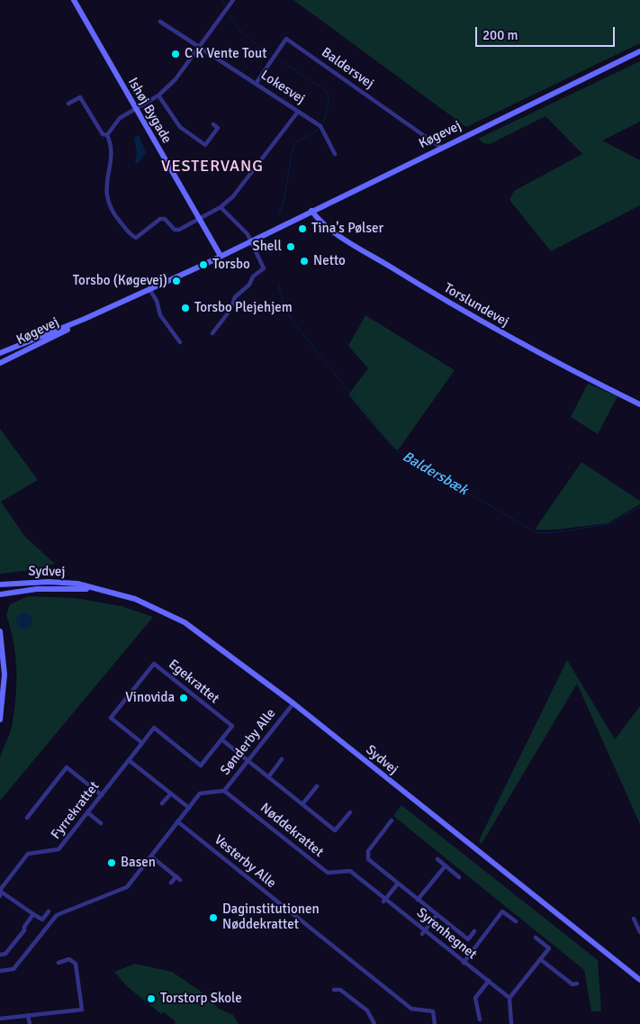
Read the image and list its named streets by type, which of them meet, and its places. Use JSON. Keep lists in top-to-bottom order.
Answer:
{
  "streets": {
    "street": [
      "Baldersvej",
      "Lokesvej",
      "Ishøj Bygade",
      "Køgevej",
      "Torslundevej",
      "Sydvej",
      "Egekrattet",
      "Sønderby Alle",
      "Fyrrekrattet",
      "Nøddekrattet",
      "Vesterby Alle",
      "Syrenhegnet"
    ]
  },
  "crossings": [
    ["Baldersvej", "Lokesvej"],
    ["Baldersvej", "Køgevej"],
    ["Ishøj Bygade", "Køgevej"],
    ["Køgevej", "Torslundevej"],
    ["Sydvej", "Sønderby Alle"],
    ["Egekrattet", "Fyrrekrattet"],
    ["Sønderby Alle", "Nøddekrattet"],
    ["Sønderby Alle", "Vesterby Alle"],
    ["Nøddekrattet", "Syrenhegnet"]
  ],
  "districts": ["VESTERVANG"],
  "water": ["Baldersbæk"],
  "places": [
    "C K Vente Tout",
    "Tina's Pølser",
    "Shell",
    "Netto",
    "Torsbo",
    "Torsbo (Køgevej)",
    "Torsbo Plejehjem",
    "Vinovida",
    "Basen",
    "Daginstitutionen Nøddekrattet",
    "Torstorp Skole"
  ],
  "scale_bar": "200 m"
}
